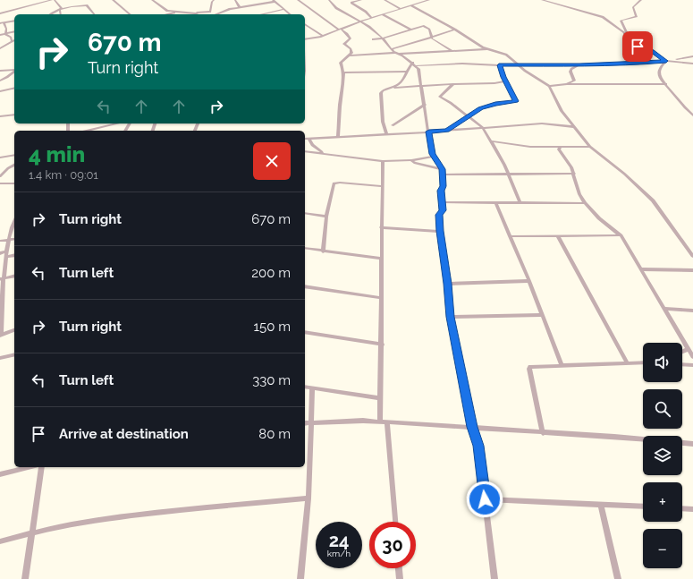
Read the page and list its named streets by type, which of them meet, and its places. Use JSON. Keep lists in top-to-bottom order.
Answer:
{
  "page": {
    "turn": ["670 m", "Turn right"],
    "heading": ["4 min", "1.4 km · 09:01"],
    "list": [
      {
        "name": "Turn right",
        "value": "670 m"
      },
      {
        "name": "Turn left",
        "value": "200 m"
      },
      {
        "name": "Turn right",
        "value": "150 m"
      },
      {
        "name": "Turn left",
        "value": "330 m"
      },
      {
        "name": "Arrive at destination",
        "value": "80 m"
      }
    ],
    "map_buttons": ["+", "−"],
    "speed": "24 km/h",
    "limit": "30"
  }
}
